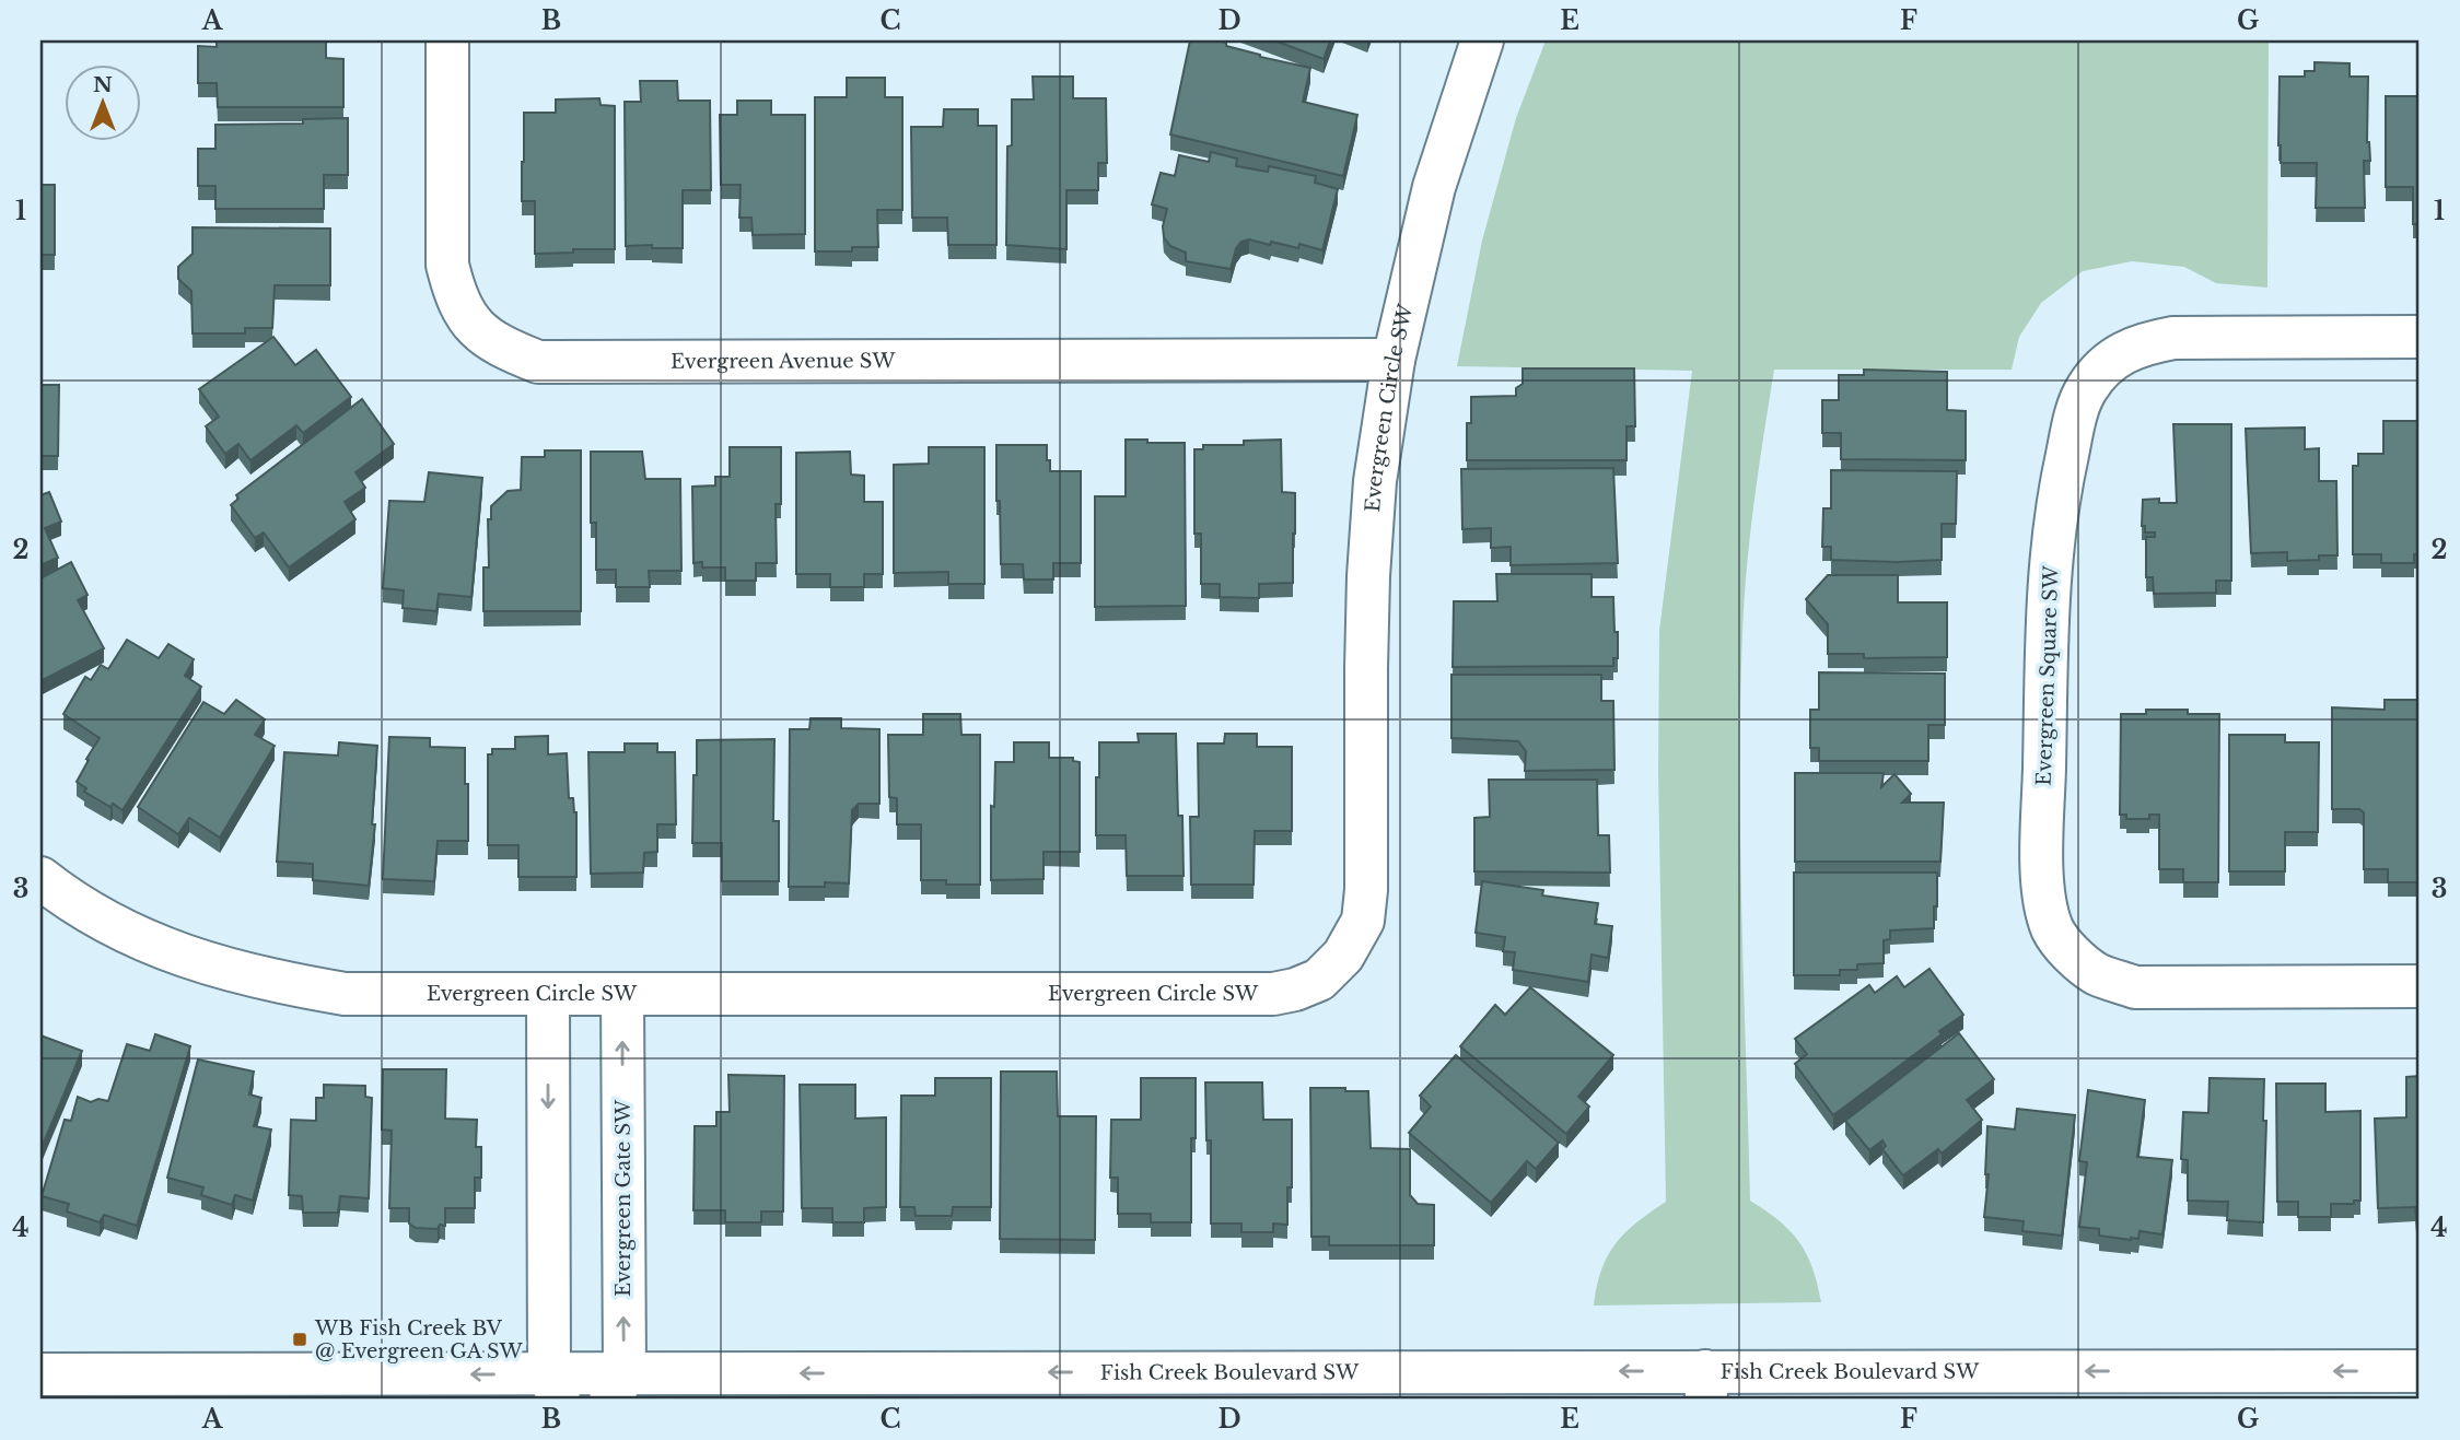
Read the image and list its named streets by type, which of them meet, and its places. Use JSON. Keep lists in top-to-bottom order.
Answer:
{
  "streets": {
    "street": [
      "Evergreen Avenue SW",
      "Evergreen Circle SW",
      "Evergreen Square SW",
      "Evergreen Gate SW",
      "Fish Creek Boulevard SW"
    ]
  },
  "crossings": [
    ["Evergreen Avenue SW", "Evergreen Circle SW"],
    ["Evergreen Circle SW", "Evergreen Gate SW"],
    ["Evergreen Gate SW", "Fish Creek Boulevard SW"]
  ],
  "one_way": ["Fish Creek Boulevard SW"],
  "places": {
    "transit": ["WB Fish Creek BV @ Evergreen GA SW"]
  },
  "north": "top",
  "grid": {
    "columns": [
      "A",
      "B",
      "C",
      "D",
      "E",
      "F",
      "G"
    ],
    "rows": [
      "1",
      "2",
      "3",
      "4"
    ]
  }
}
